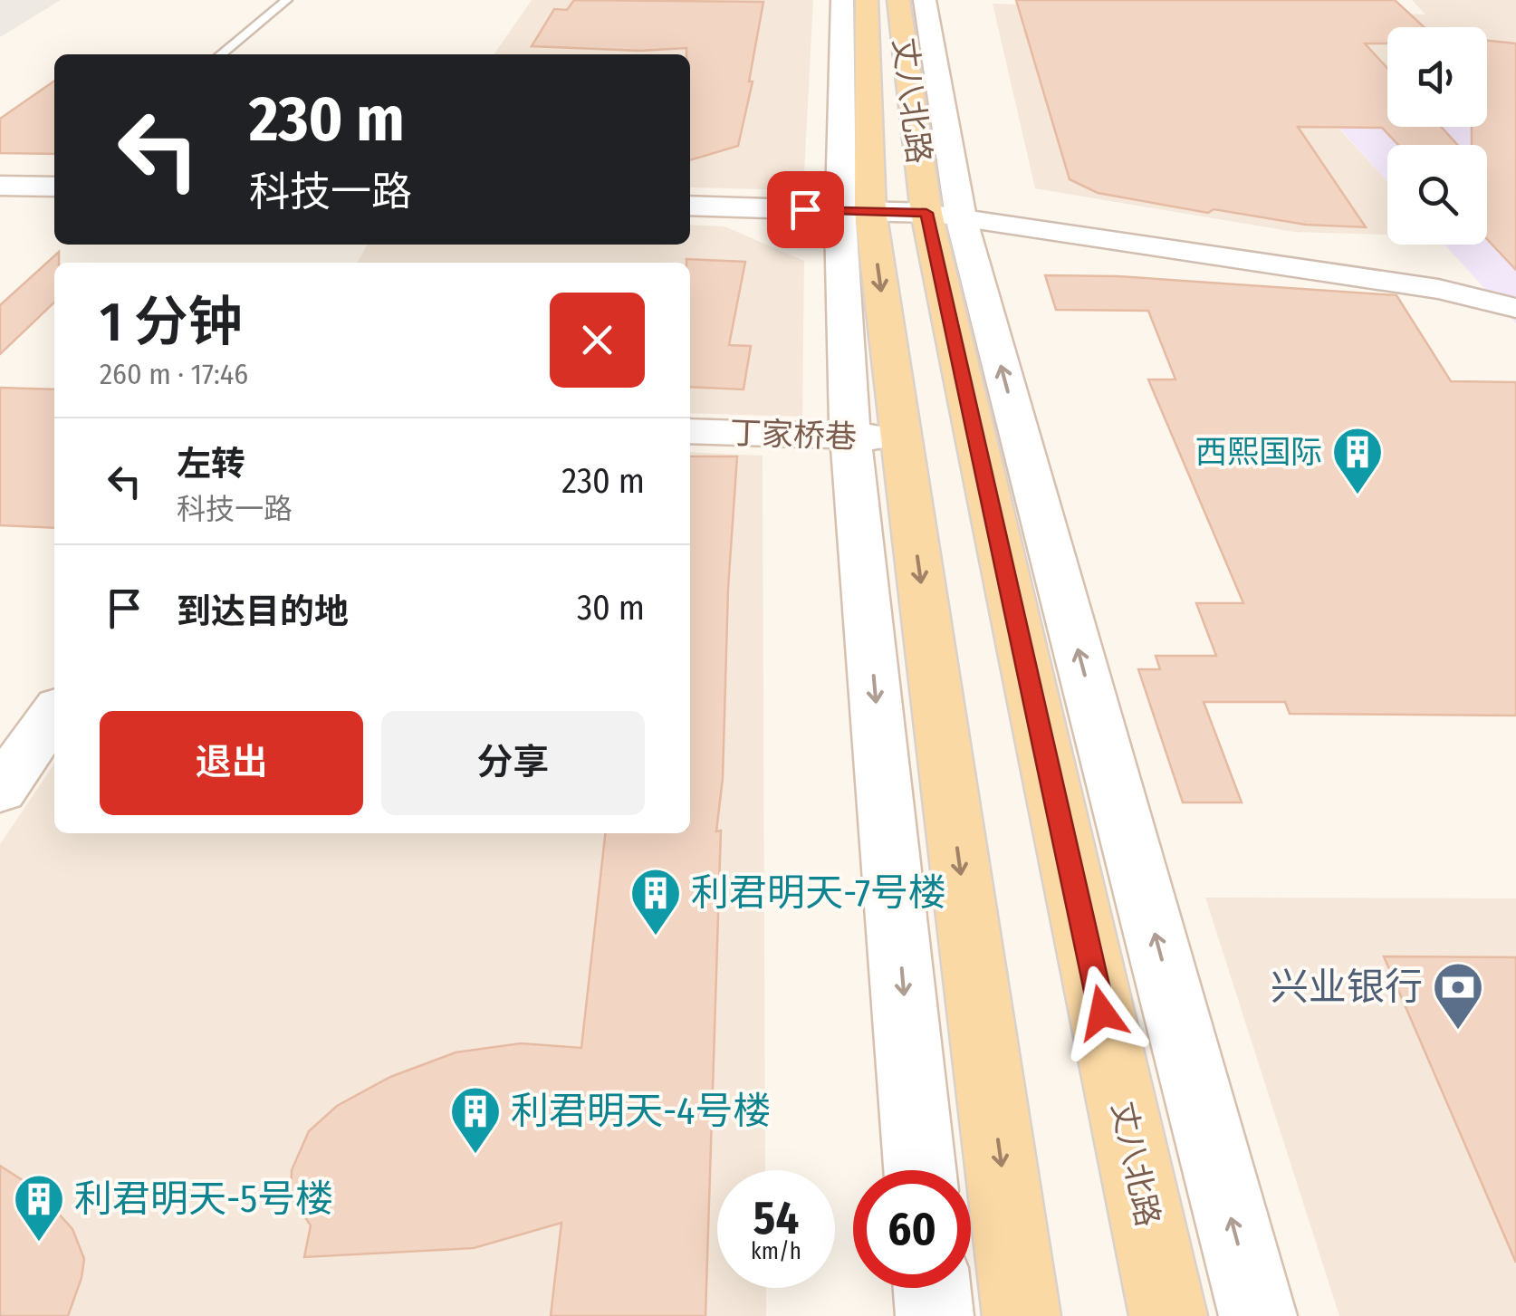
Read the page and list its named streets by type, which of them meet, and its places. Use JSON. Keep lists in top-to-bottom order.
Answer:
{
  "streets": {
    "main road": ["丈八北路", "丁家桥巷"]
  },
  "crossings": [
    ["丈八北路", "丁家桥巷"]
  ],
  "places": {
    "building": [
      "西熙国际",
      "利君明天-7号楼",
      "利君明天-4号楼",
      "利君明天-5号楼"
    ],
    "bank": ["兴业银行"]
  },
  "page": {
    "turn": ["230 m", "科技一路"],
    "heading": ["1 分钟", "260 m · 17:46"],
    "list": [
      {
        "name": "左转",
        "note": "科技一路",
        "value": "230 m"
      },
      {
        "name": "到达目的地",
        "value": "30 m"
      }
    ],
    "buttons": ["退出", "分享"],
    "speed": "54 km/h",
    "limit": "60"
  }
}
